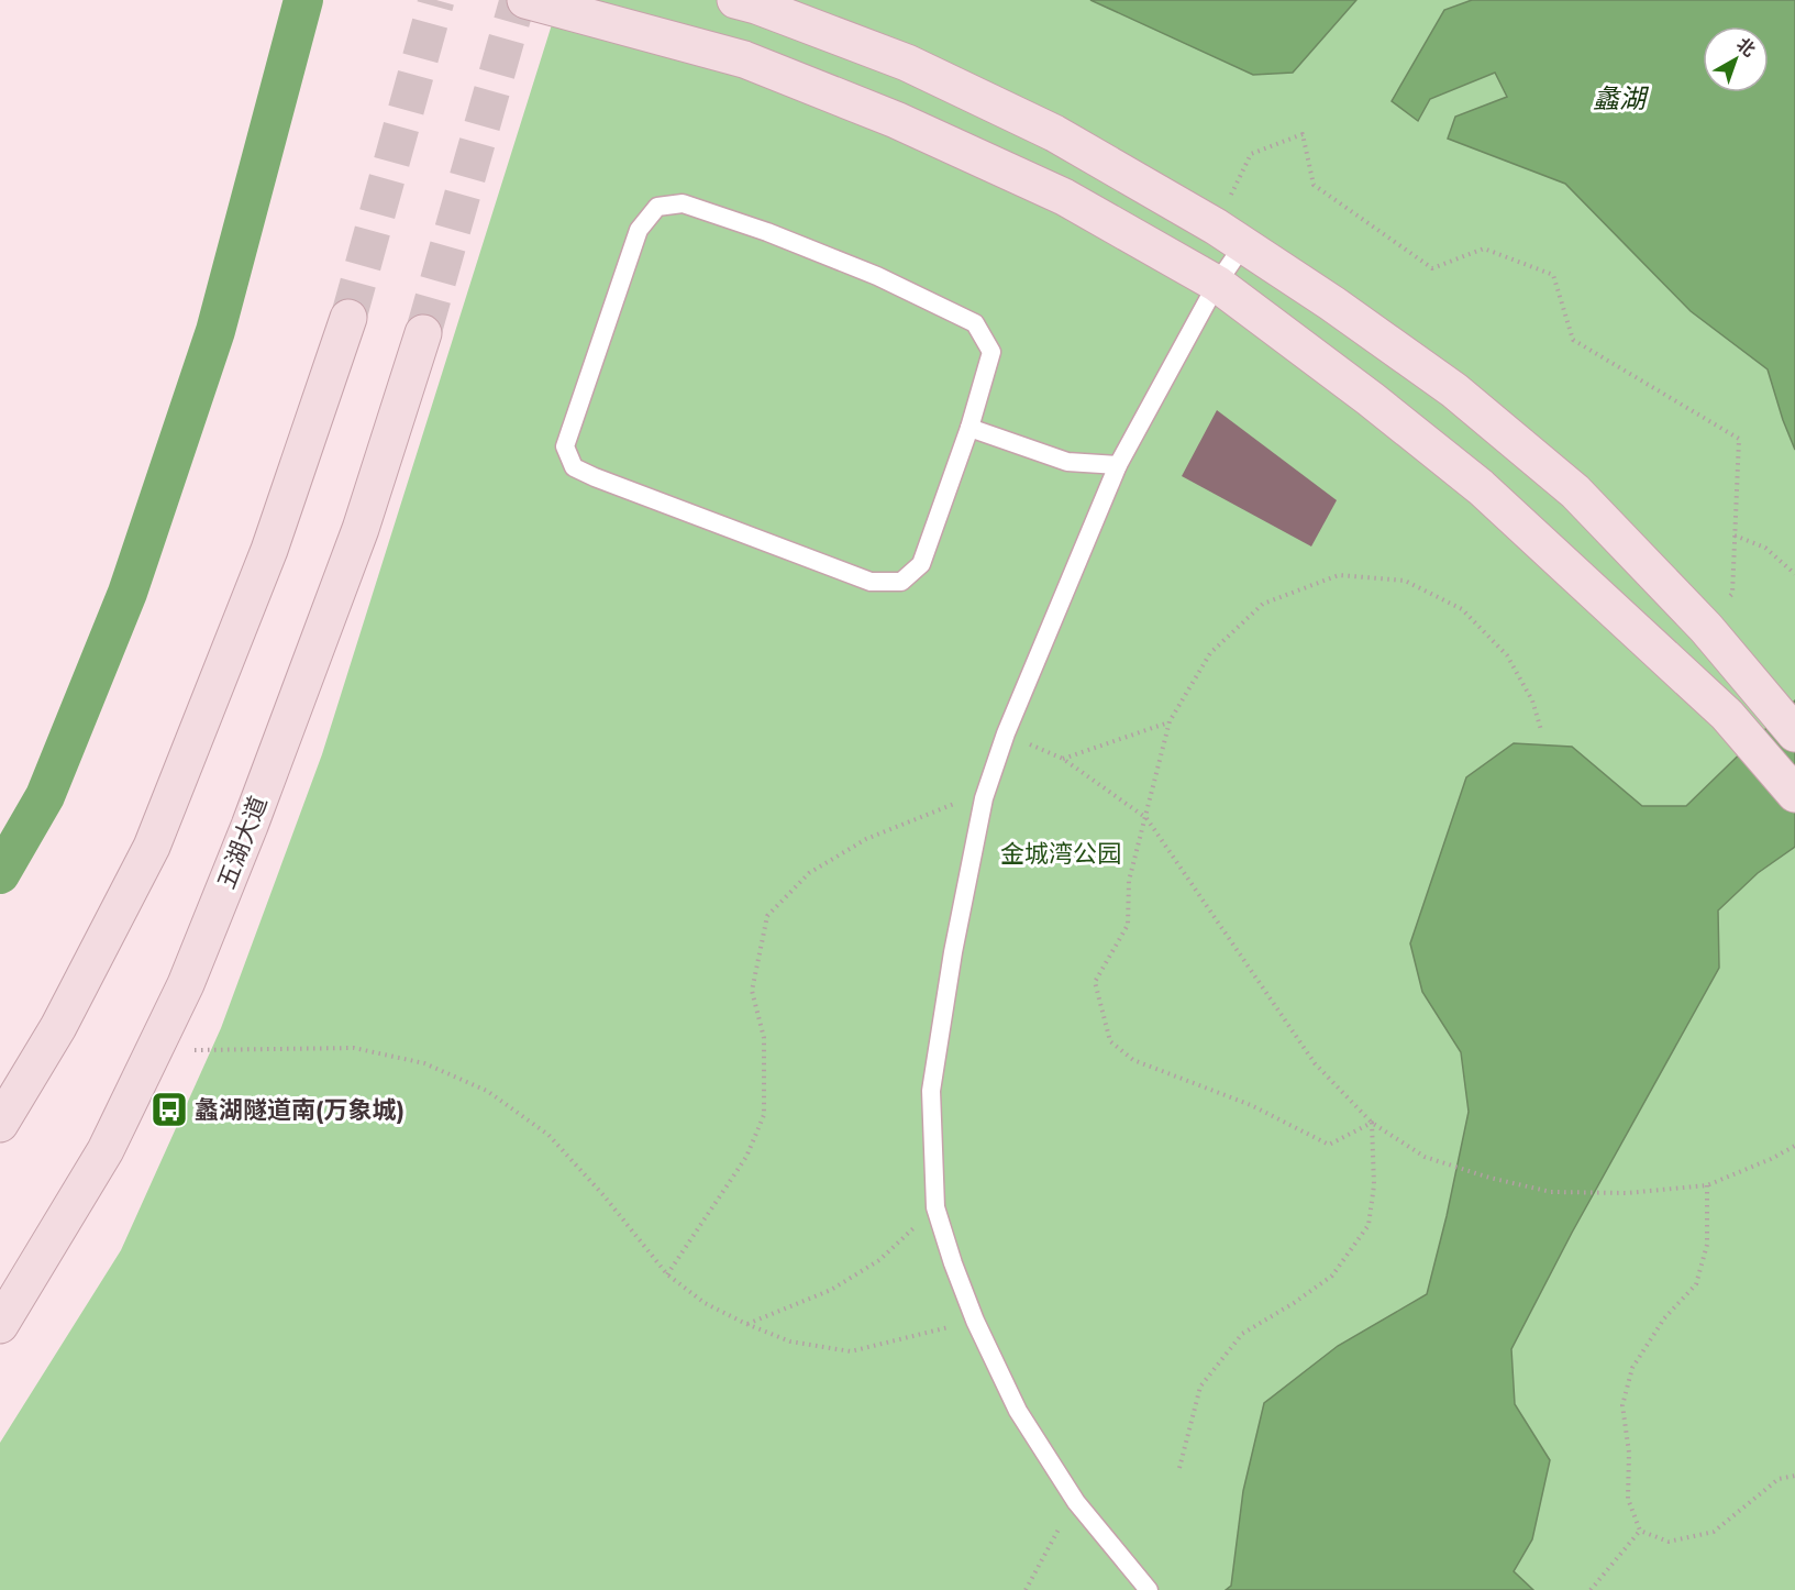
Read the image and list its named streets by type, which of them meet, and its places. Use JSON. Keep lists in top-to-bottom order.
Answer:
{
  "streets": {
    "main road": ["五湖大道"]
  },
  "water": ["蠡湖"],
  "parks": ["金城湾公园"],
  "places": {
    "bus stop": ["蠡湖隧道南(万象城)"]
  },
  "north": "top right"
}
